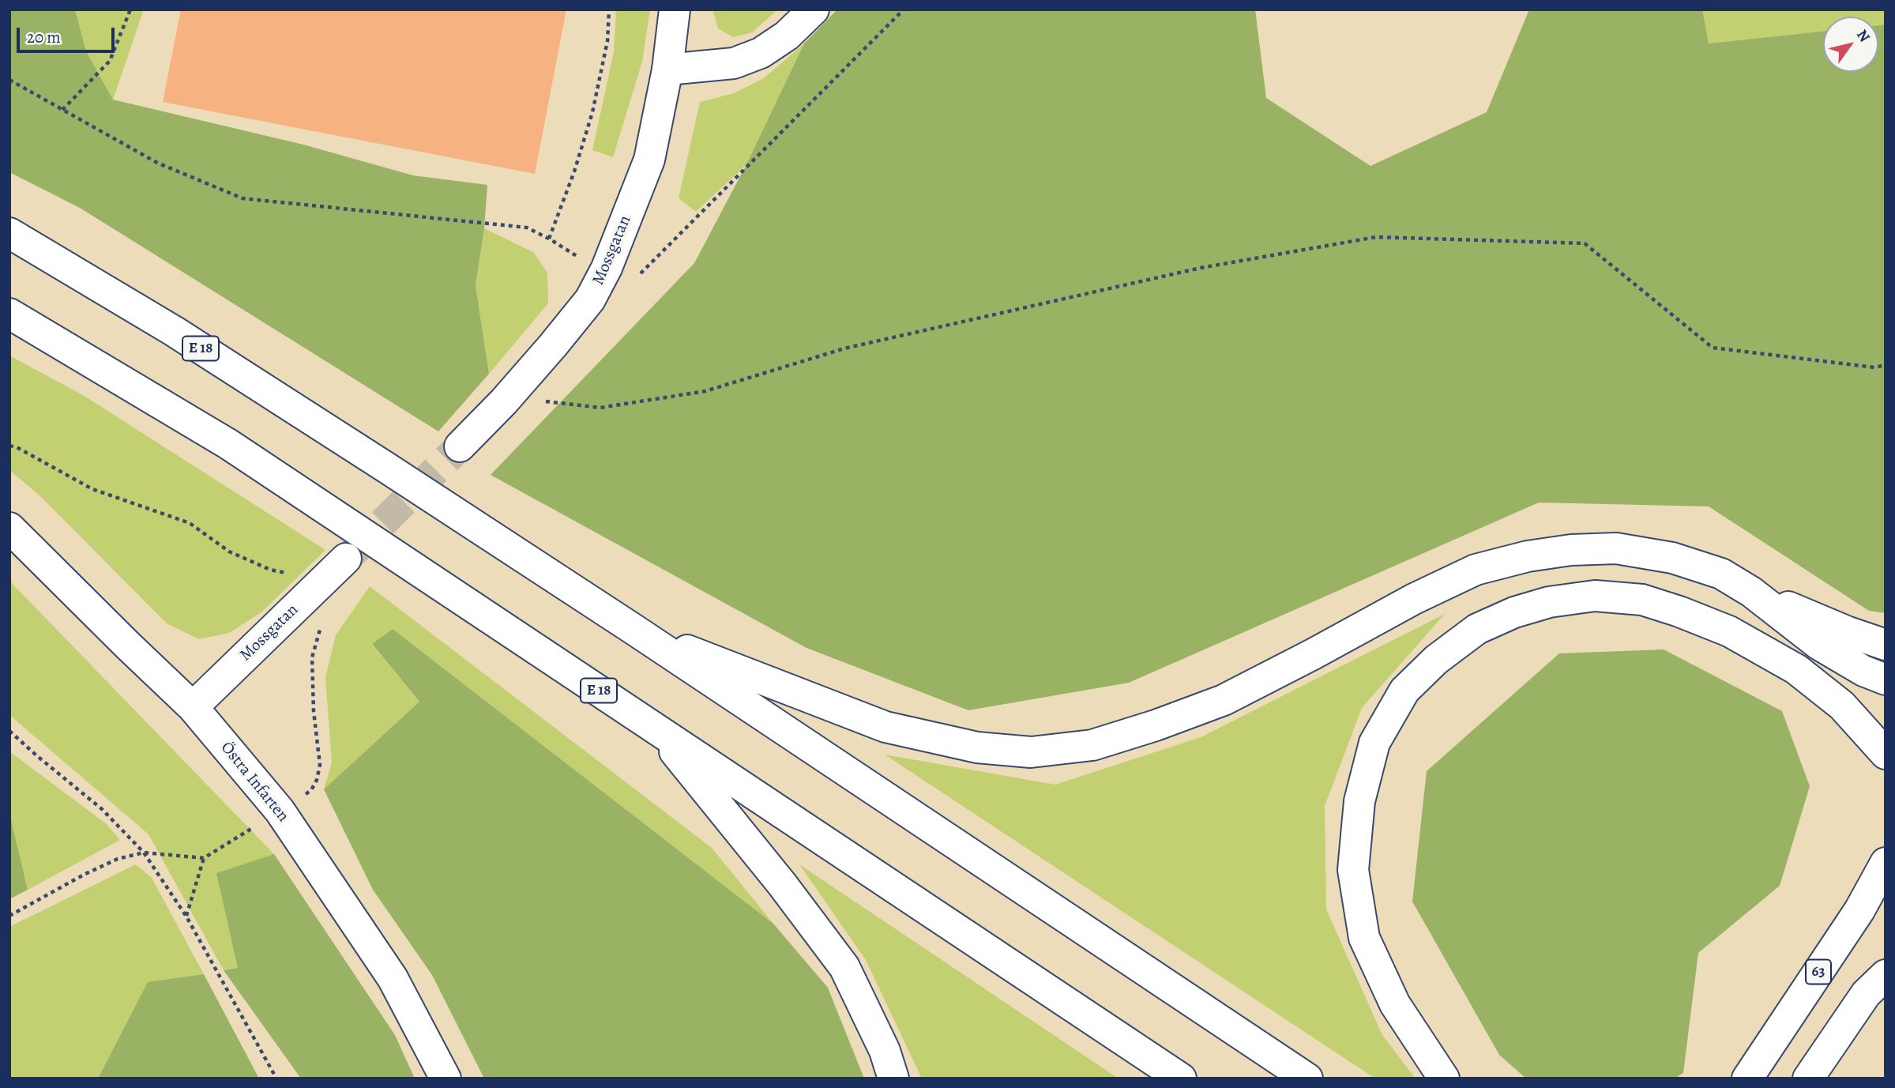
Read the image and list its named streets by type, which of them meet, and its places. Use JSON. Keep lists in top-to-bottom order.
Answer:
{
  "streets": {
    "main road": [
      "Mossgatan",
      "E 18",
      "Östra Infarten",
      "63"
    ]
  },
  "crossings": [
    ["Mossgatan", "Östra Infarten"]
  ],
  "scale_bar": "20 m",
  "north": "top right"
}
